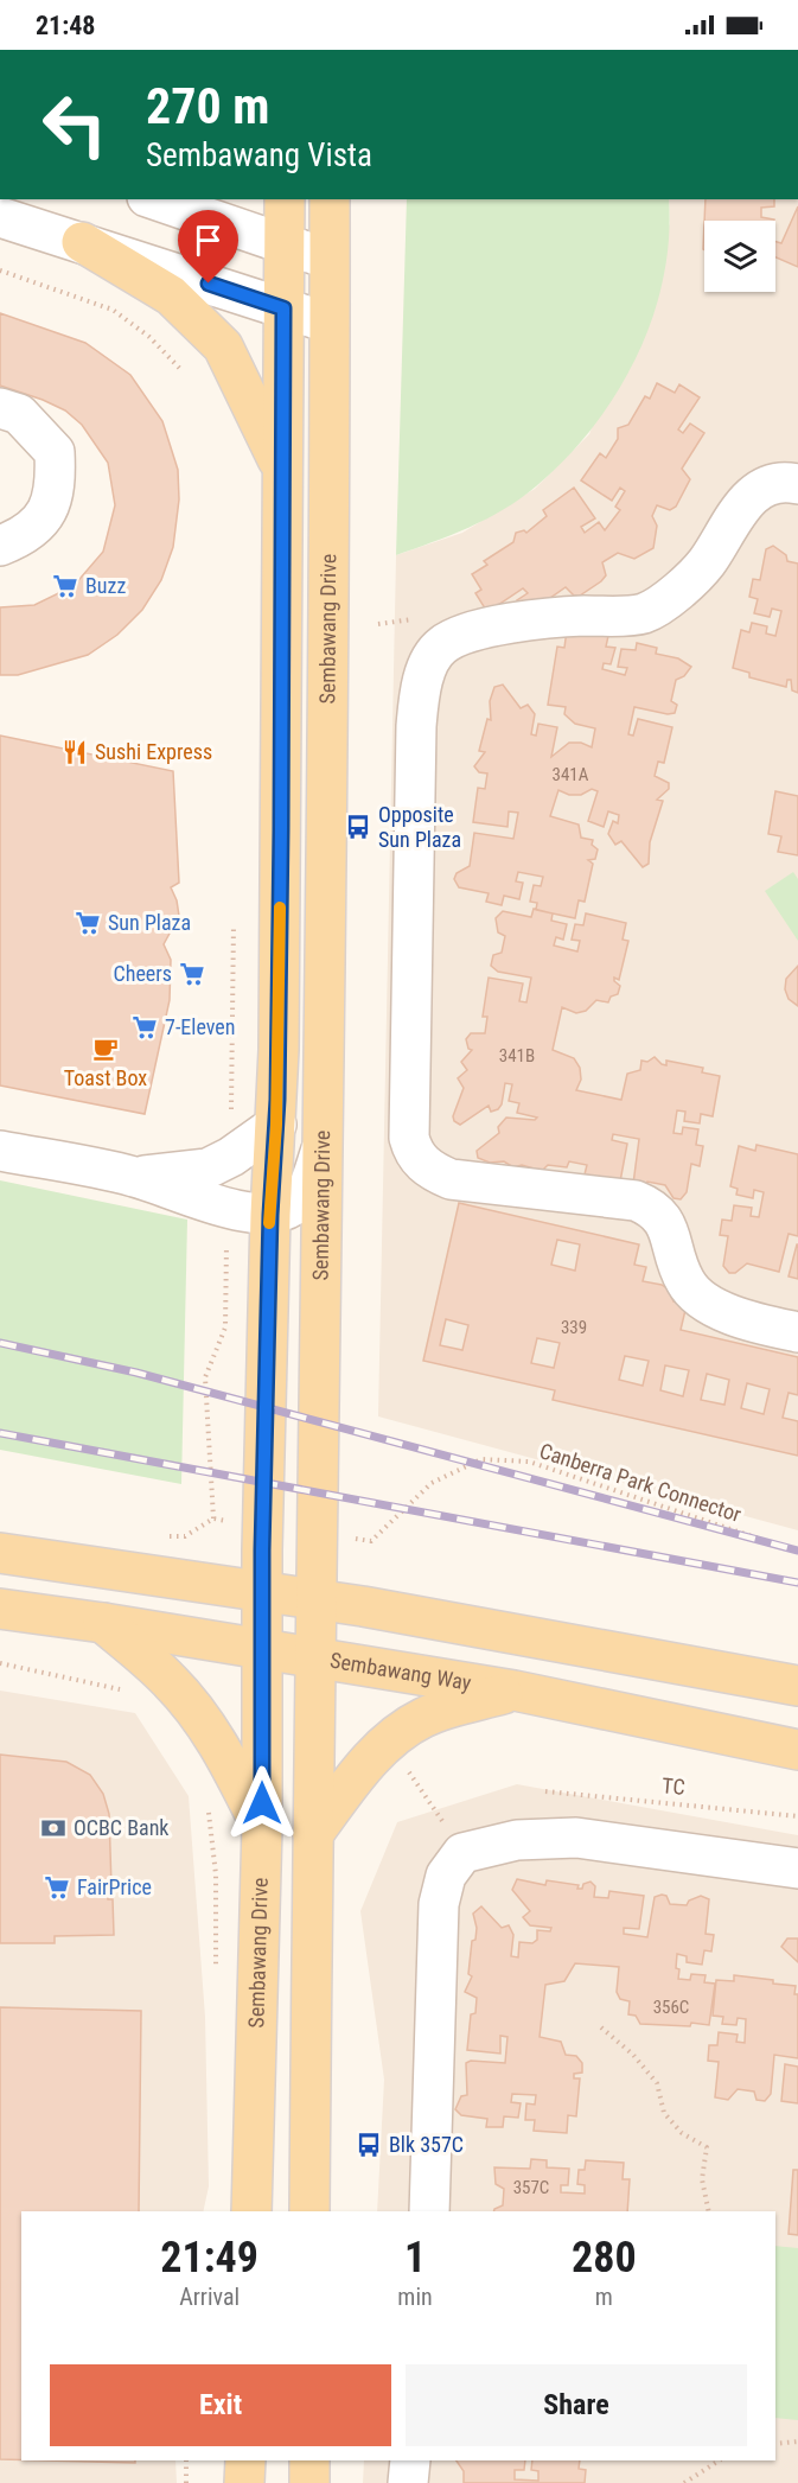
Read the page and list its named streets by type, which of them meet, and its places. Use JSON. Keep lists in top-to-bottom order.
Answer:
{
  "streets": {
    "main road": ["Sembawang Drive", "Sembawang Way"],
    "path": ["Canberra Park Connector", "TC"]
  },
  "crossings": [
    ["Sembawang Drive", "Sembawang Way"]
  ],
  "places": {
    "supermarket": [
      "Buzz",
      "Sun Plaza",
      "Cheers",
      "7-Eleven",
      "FairPrice"
    ],
    "restaurant": ["Sushi Express"],
    "bus stop": ["Opposite Sun Plaza", "Blk 357C"],
    "cafe": ["Toast Box"],
    "bank": ["OCBC Bank"]
  },
  "house_numbers": [
    "341A",
    "341B",
    "339",
    "356C",
    "357C"
  ],
  "page": {
    "status": "21:48",
    "turn": ["270 m", "Sembawang Vista"],
    "eta": [
      "21:49",
      "Arrival",
      "1",
      "min",
      "280",
      "m"
    ],
    "buttons": ["Exit", "Share"]
  }
}
